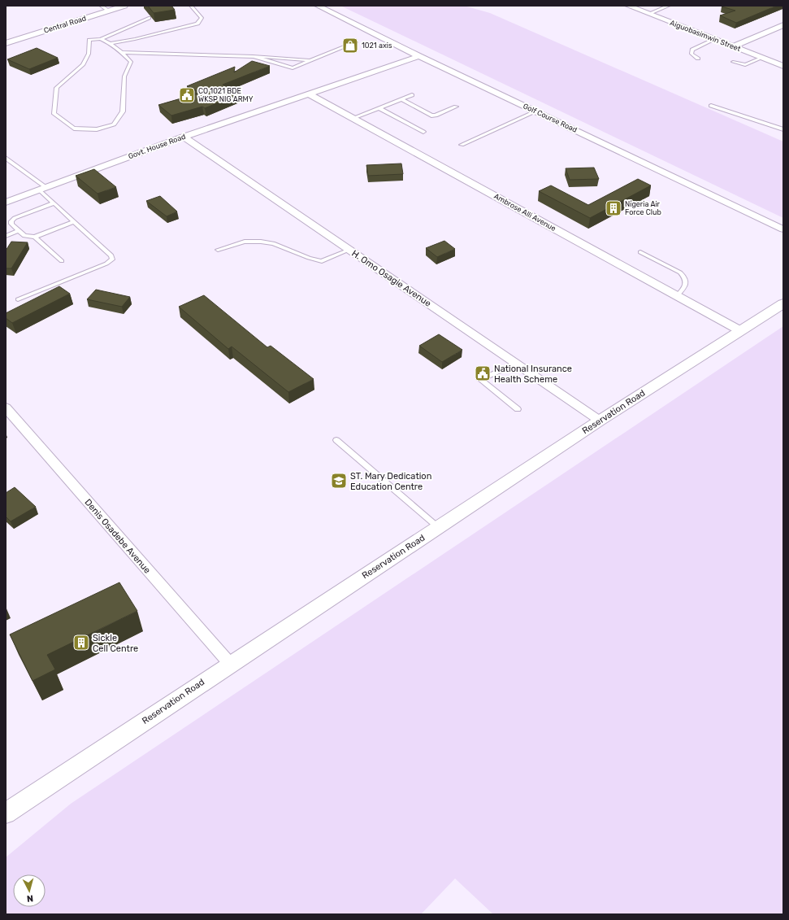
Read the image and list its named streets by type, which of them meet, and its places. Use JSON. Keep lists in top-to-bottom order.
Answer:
{
  "streets": {
    "street": [
      "Central Road",
      "Aiguobasimwin Street",
      "Golf Course Road",
      "Govt. House Road",
      "Ambrose Alli Avenue",
      "H. Omo Osagie Avenue",
      "Reservation Road",
      "Denis Osadebe Avenue"
    ]
  },
  "crossings": [
    ["Golf Course Road", "Govt. House Road"],
    ["Govt. House Road", "Ambrose Alli Avenue"],
    ["Govt. House Road", "H. Omo Osagie Avenue"],
    ["Ambrose Alli Avenue", "Reservation Road"],
    ["H. Omo Osagie Avenue", "Reservation Road"],
    ["Reservation Road", "Denis Osadebe Avenue"]
  ],
  "places": {
    "shop": ["1021 axis"],
    "public building": ["CO 1021 BDE WKSP NIG ARMY", "National Insurance Health Scheme"],
    "building": ["Nigeria Air Force Club", "Sickle Cell Centre"],
    "school or university": ["ST. Mary Dedication Education Centre"]
  },
  "north": "bottom"
}
